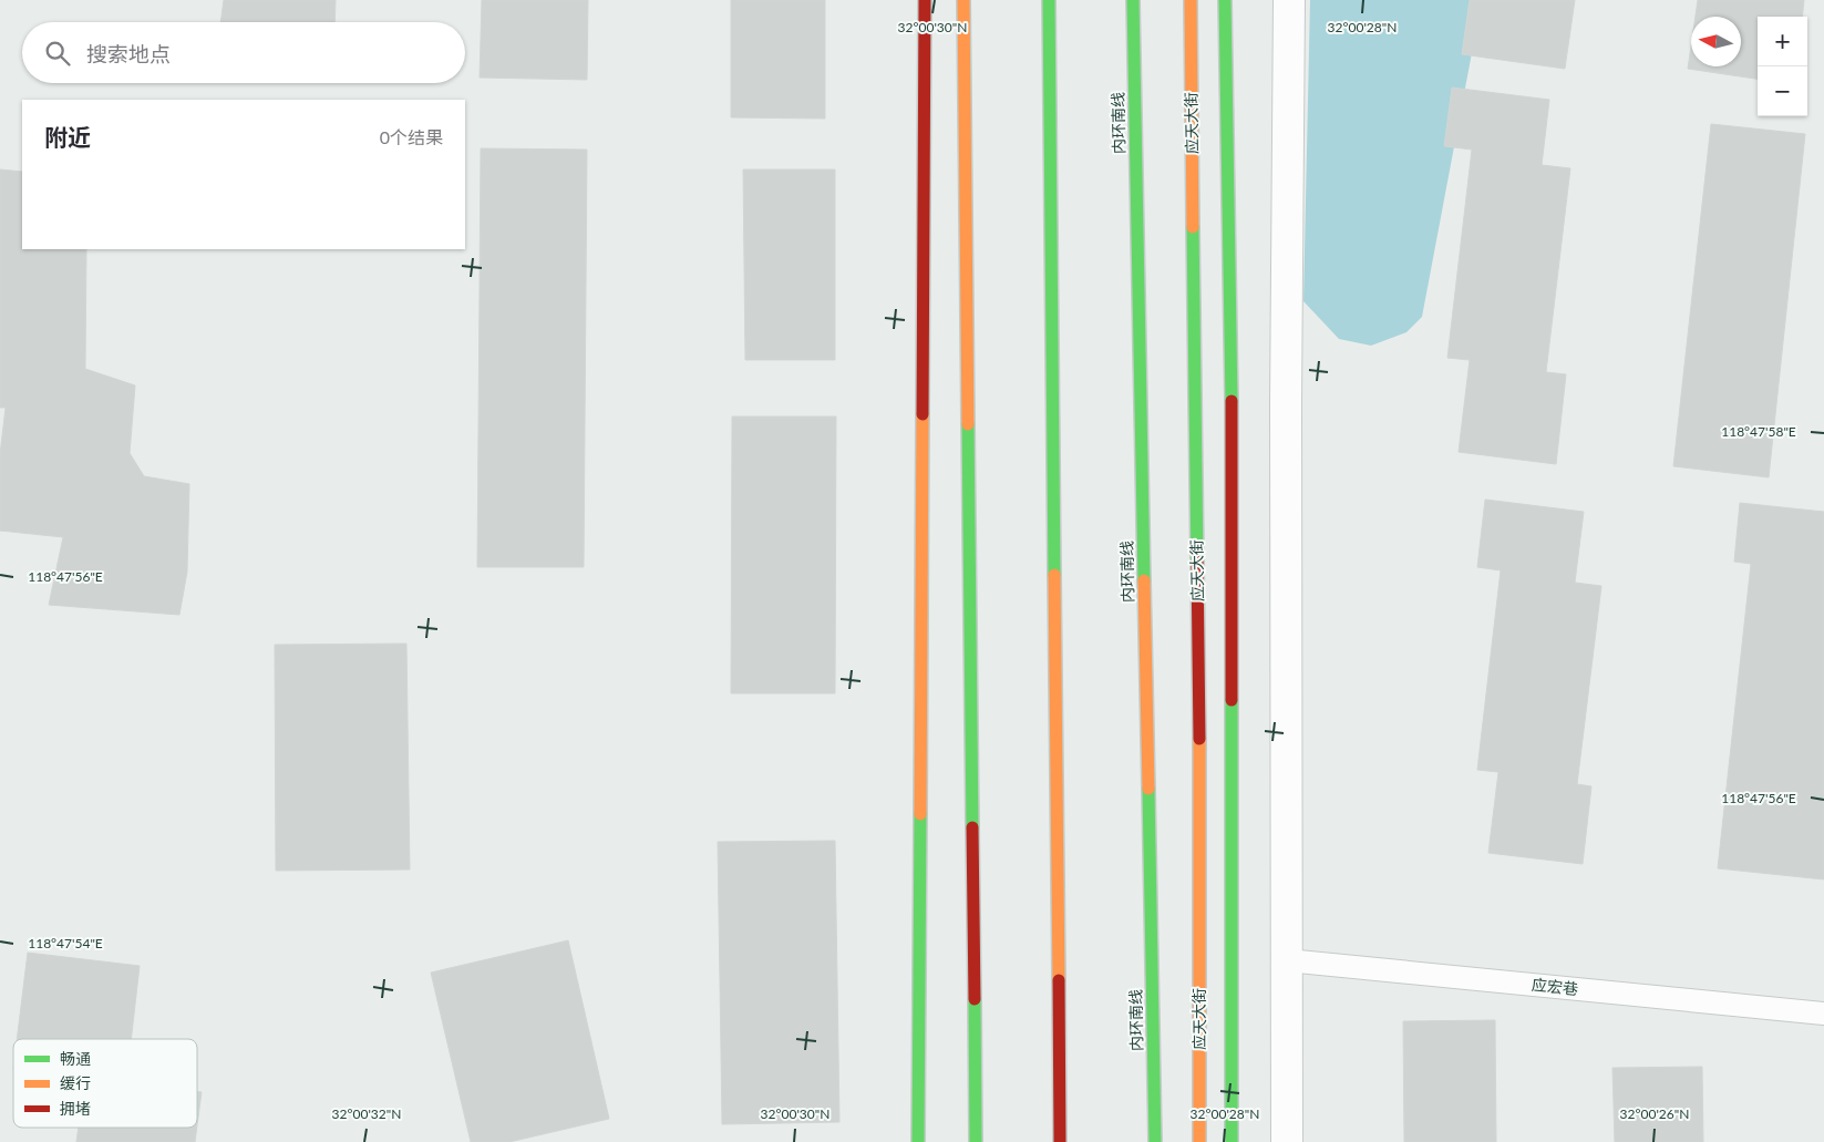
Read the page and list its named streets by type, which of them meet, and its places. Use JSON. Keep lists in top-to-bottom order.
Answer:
{
  "streets": {
    "main road": ["内环南线", "应天大街"],
    "lane": ["应宏巷"]
  },
  "legend": ["畅通", "缓行", "拥堵"],
  "north": "left",
  "page": {
    "map_buttons": ["+", "−"],
    "search": "搜索地点",
    "heading": ["附近", "0个结果"]
  },
  "coordinates": [
    "32°00'30\"N",
    "32°00'28\"N",
    "118°47'58\"E",
    "118°47'56\"E",
    "118°47'54\"E",
    "32°00'32\"N",
    "32°00'26\"N"
  ]
}
